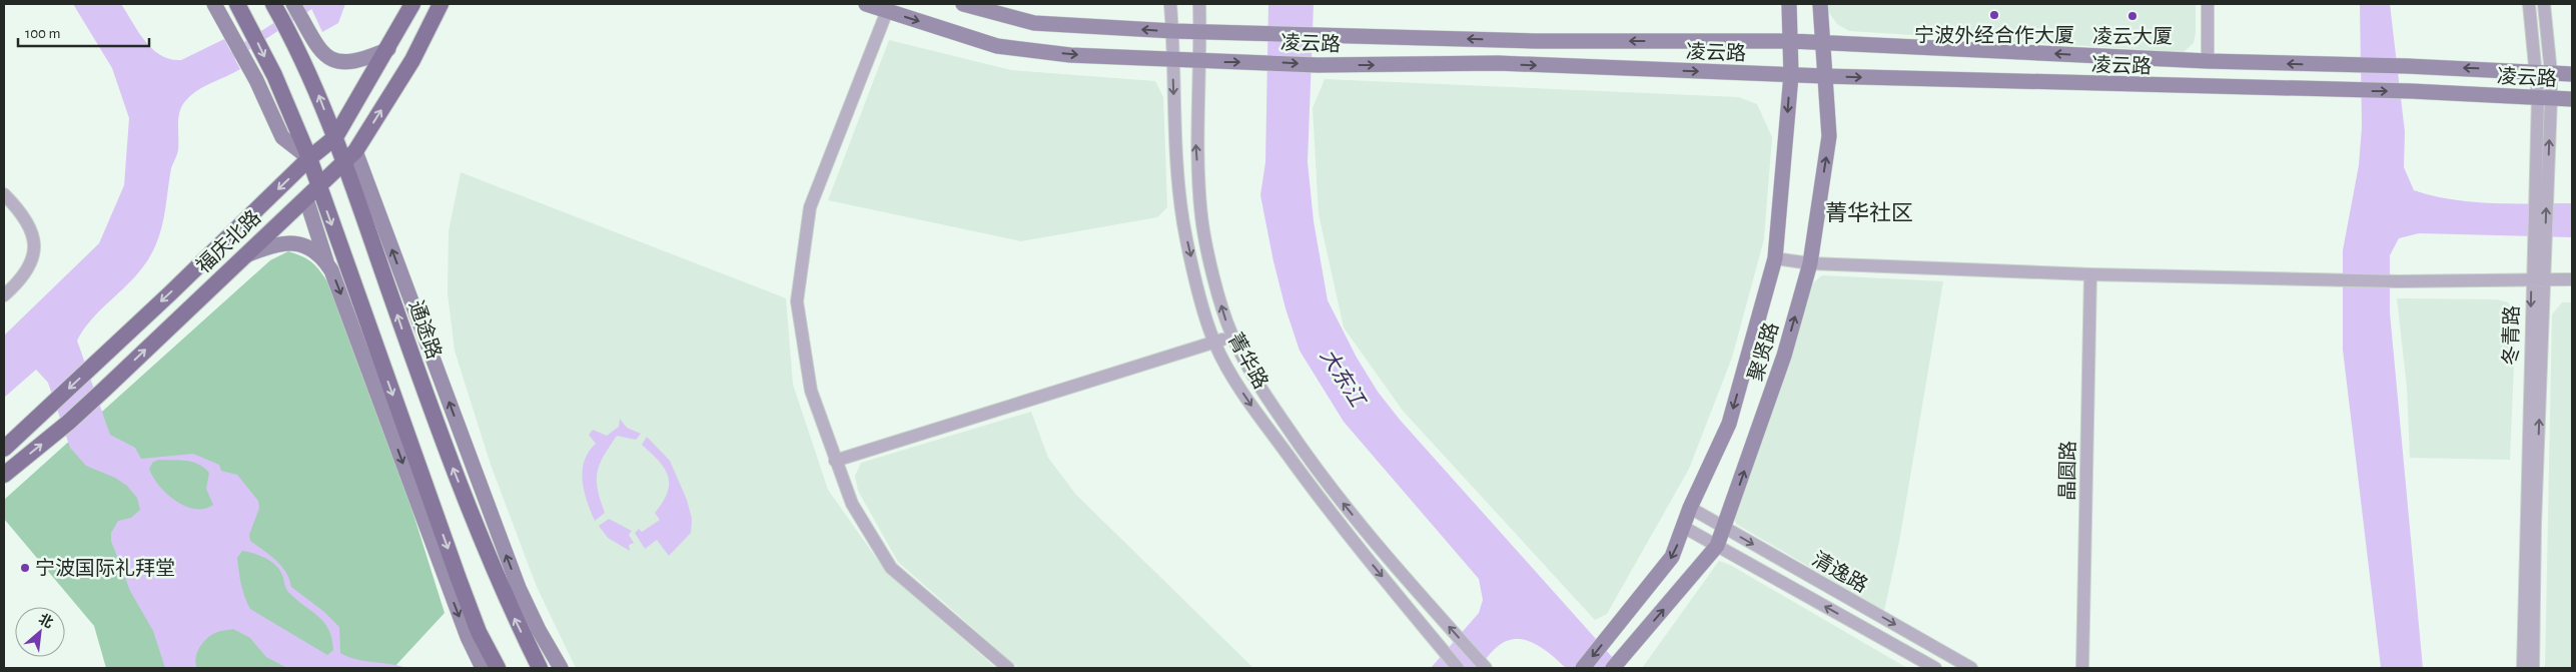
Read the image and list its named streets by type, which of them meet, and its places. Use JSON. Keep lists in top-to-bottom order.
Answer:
{
  "streets": {
    "main road": [
      "凌云路",
      "福庆北路",
      "通途路",
      "聚贤路"
    ],
    "street": [
      "冬青路",
      "菁华路",
      "晶圆路",
      "清逸路"
    ]
  },
  "crossings": [
    ["凌云路", "冬青路"],
    ["凌云路", "聚贤路"],
    ["凌云路", "菁华路"],
    ["福庆北路", "通途路"],
    ["聚贤路", "清逸路"]
  ],
  "districts": ["菁华社区"],
  "water": ["大东江"],
  "places": ["宁波外经合作大厦", "凌云大厦", "宁波国际礼拜堂"],
  "scale_bar": "100 m",
  "north": "top right"
}
